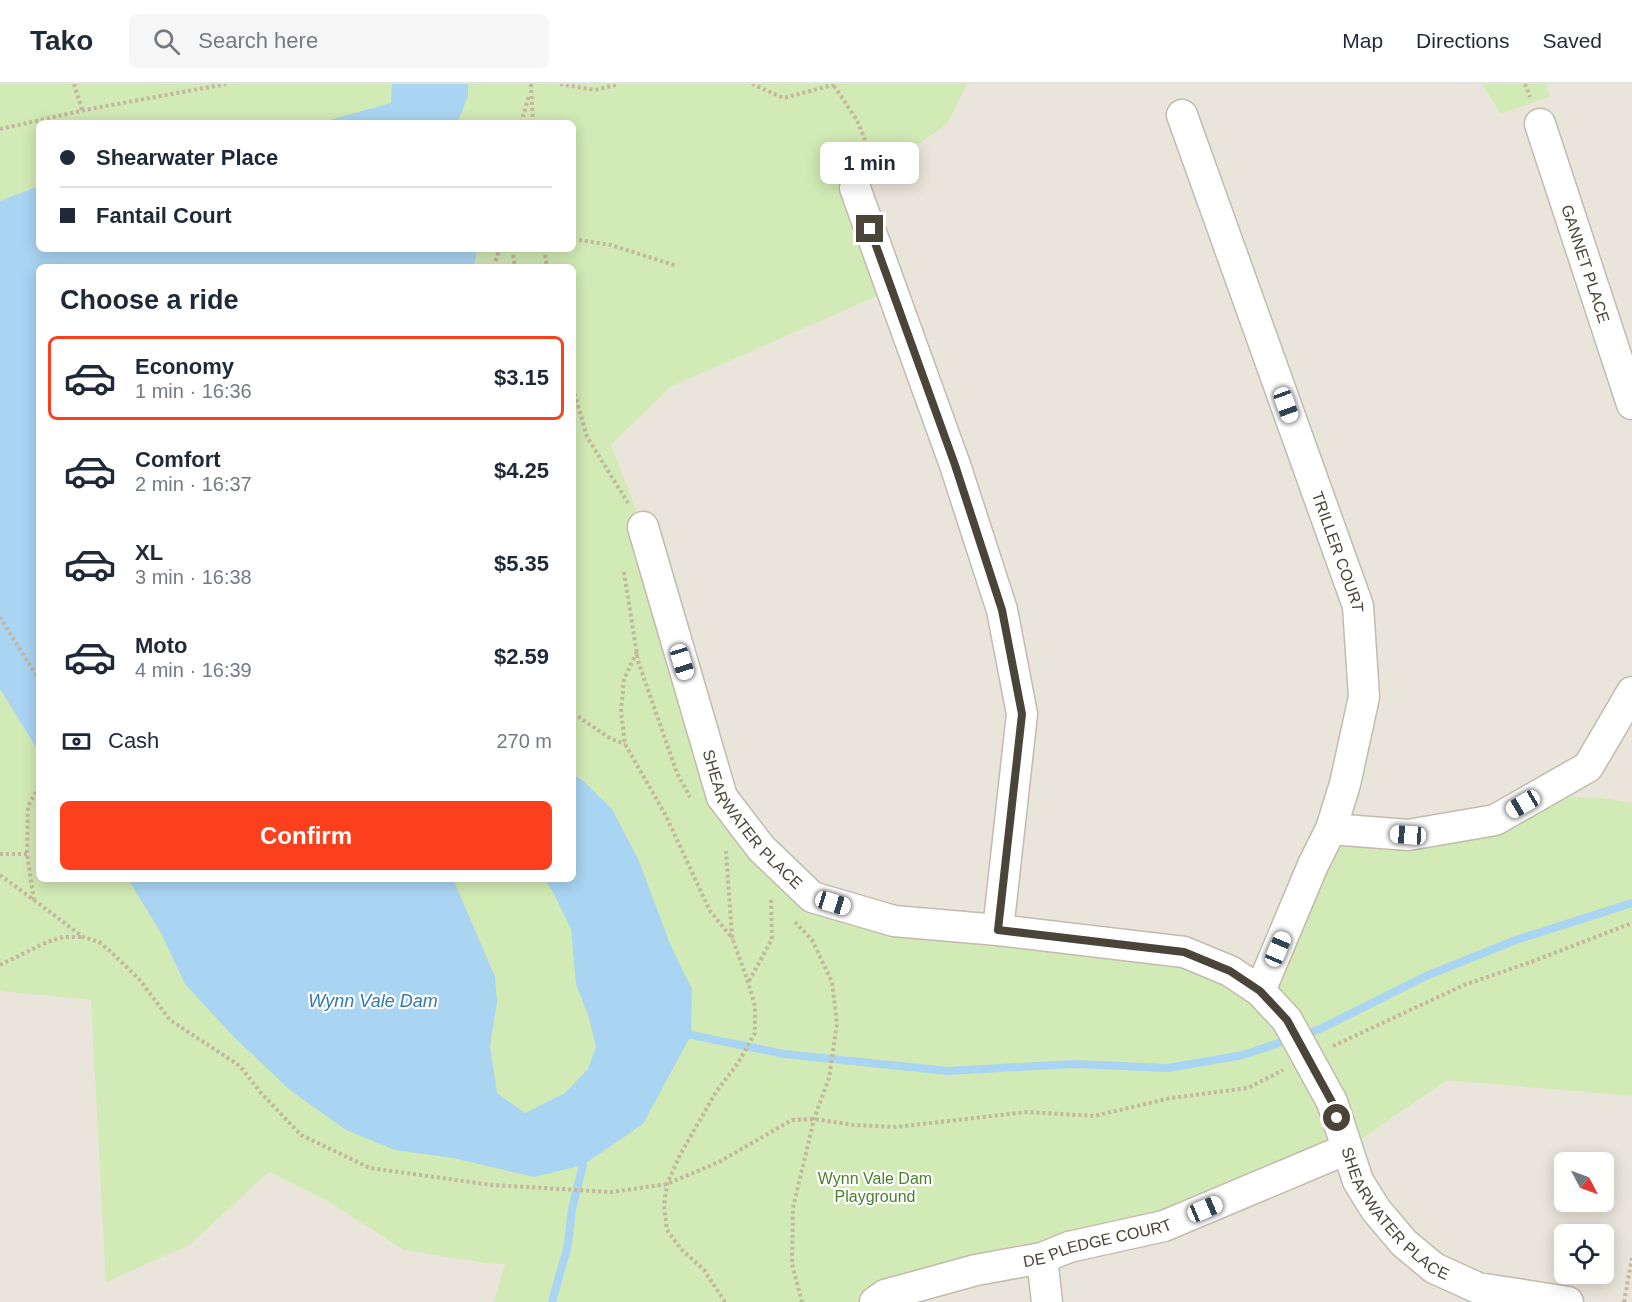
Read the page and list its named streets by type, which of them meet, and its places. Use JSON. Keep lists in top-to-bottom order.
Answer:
{
  "streets": {
    "street": [
      "GANNET PLACE",
      "TRILLER COURT",
      "SHEARWATER PLACE",
      "DE PLEDGE COURT"
    ]
  },
  "crossings": [
    ["TRILLER COURT", "SHEARWATER PLACE"],
    ["SHEARWATER PLACE", "DE PLEDGE COURT"]
  ],
  "water": ["Wynn Vale Dam"],
  "parks": ["Wynn Vale Dam Playground"],
  "north": "bottom right",
  "page": {
    "header": "Tako",
    "search": "Search here",
    "nav": ["Map", "Directions", "Saved"],
    "banner": ["Shearwater Place", "Fantail Court"],
    "bubble": "1 min",
    "heading": "Choose a ride",
    "list": [
      {
        "name": "Economy",
        "note": "1 min · 16:36",
        "value": "$3.15"
      },
      {
        "name": "Comfort",
        "note": "2 min · 16:37",
        "value": "$4.25"
      },
      {
        "name": "XL",
        "note": "3 min · 16:38",
        "value": "$5.35"
      },
      {
        "name": "Moto",
        "note": "4 min · 16:39",
        "value": "$2.59"
      }
    ],
    "pay": ["Cash", "270 m"],
    "buttons": "Confirm"
  }
}
